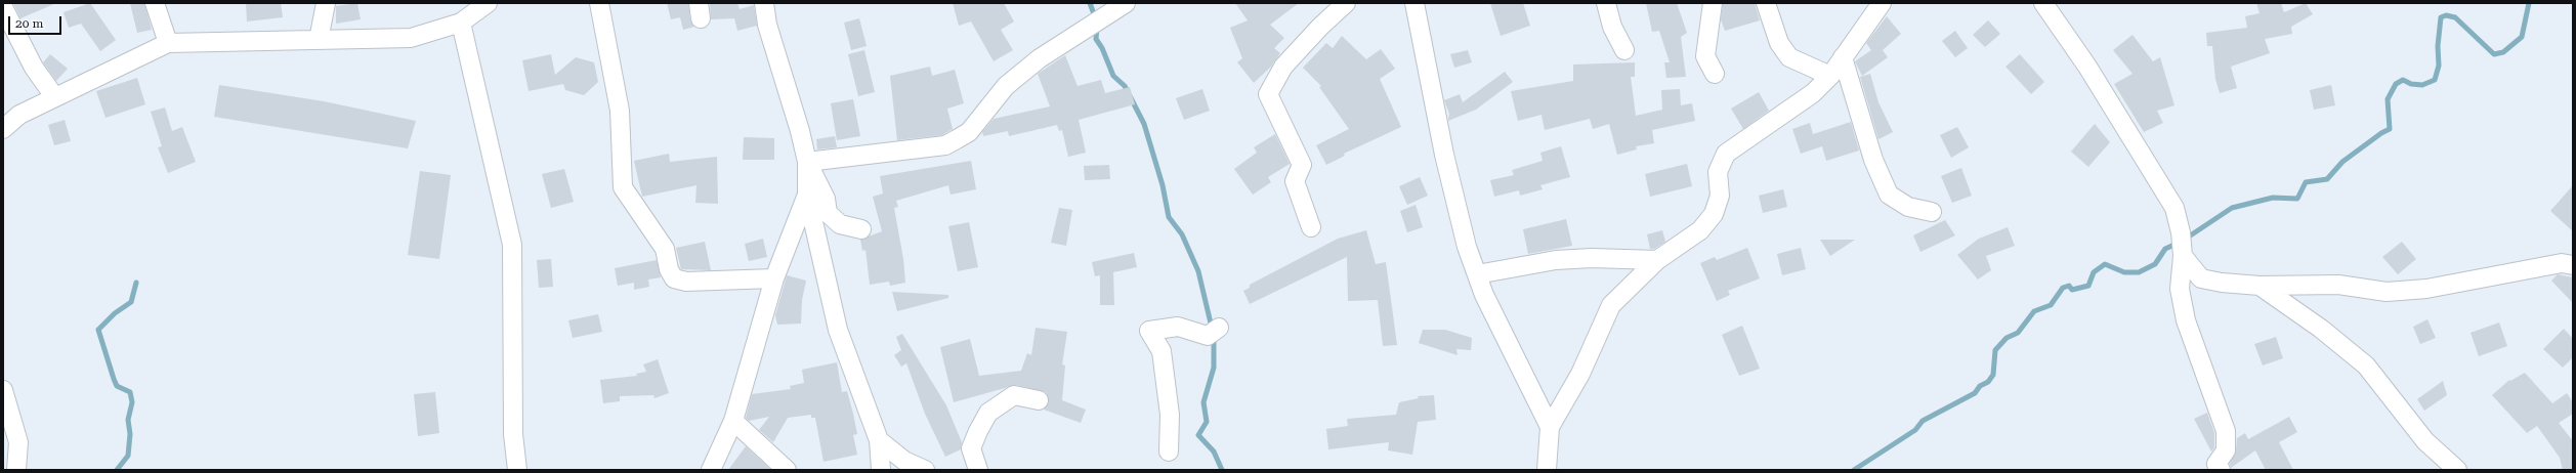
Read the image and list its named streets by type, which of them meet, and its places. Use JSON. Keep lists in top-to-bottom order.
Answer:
{
  "scale_bar": "20 m"
}
